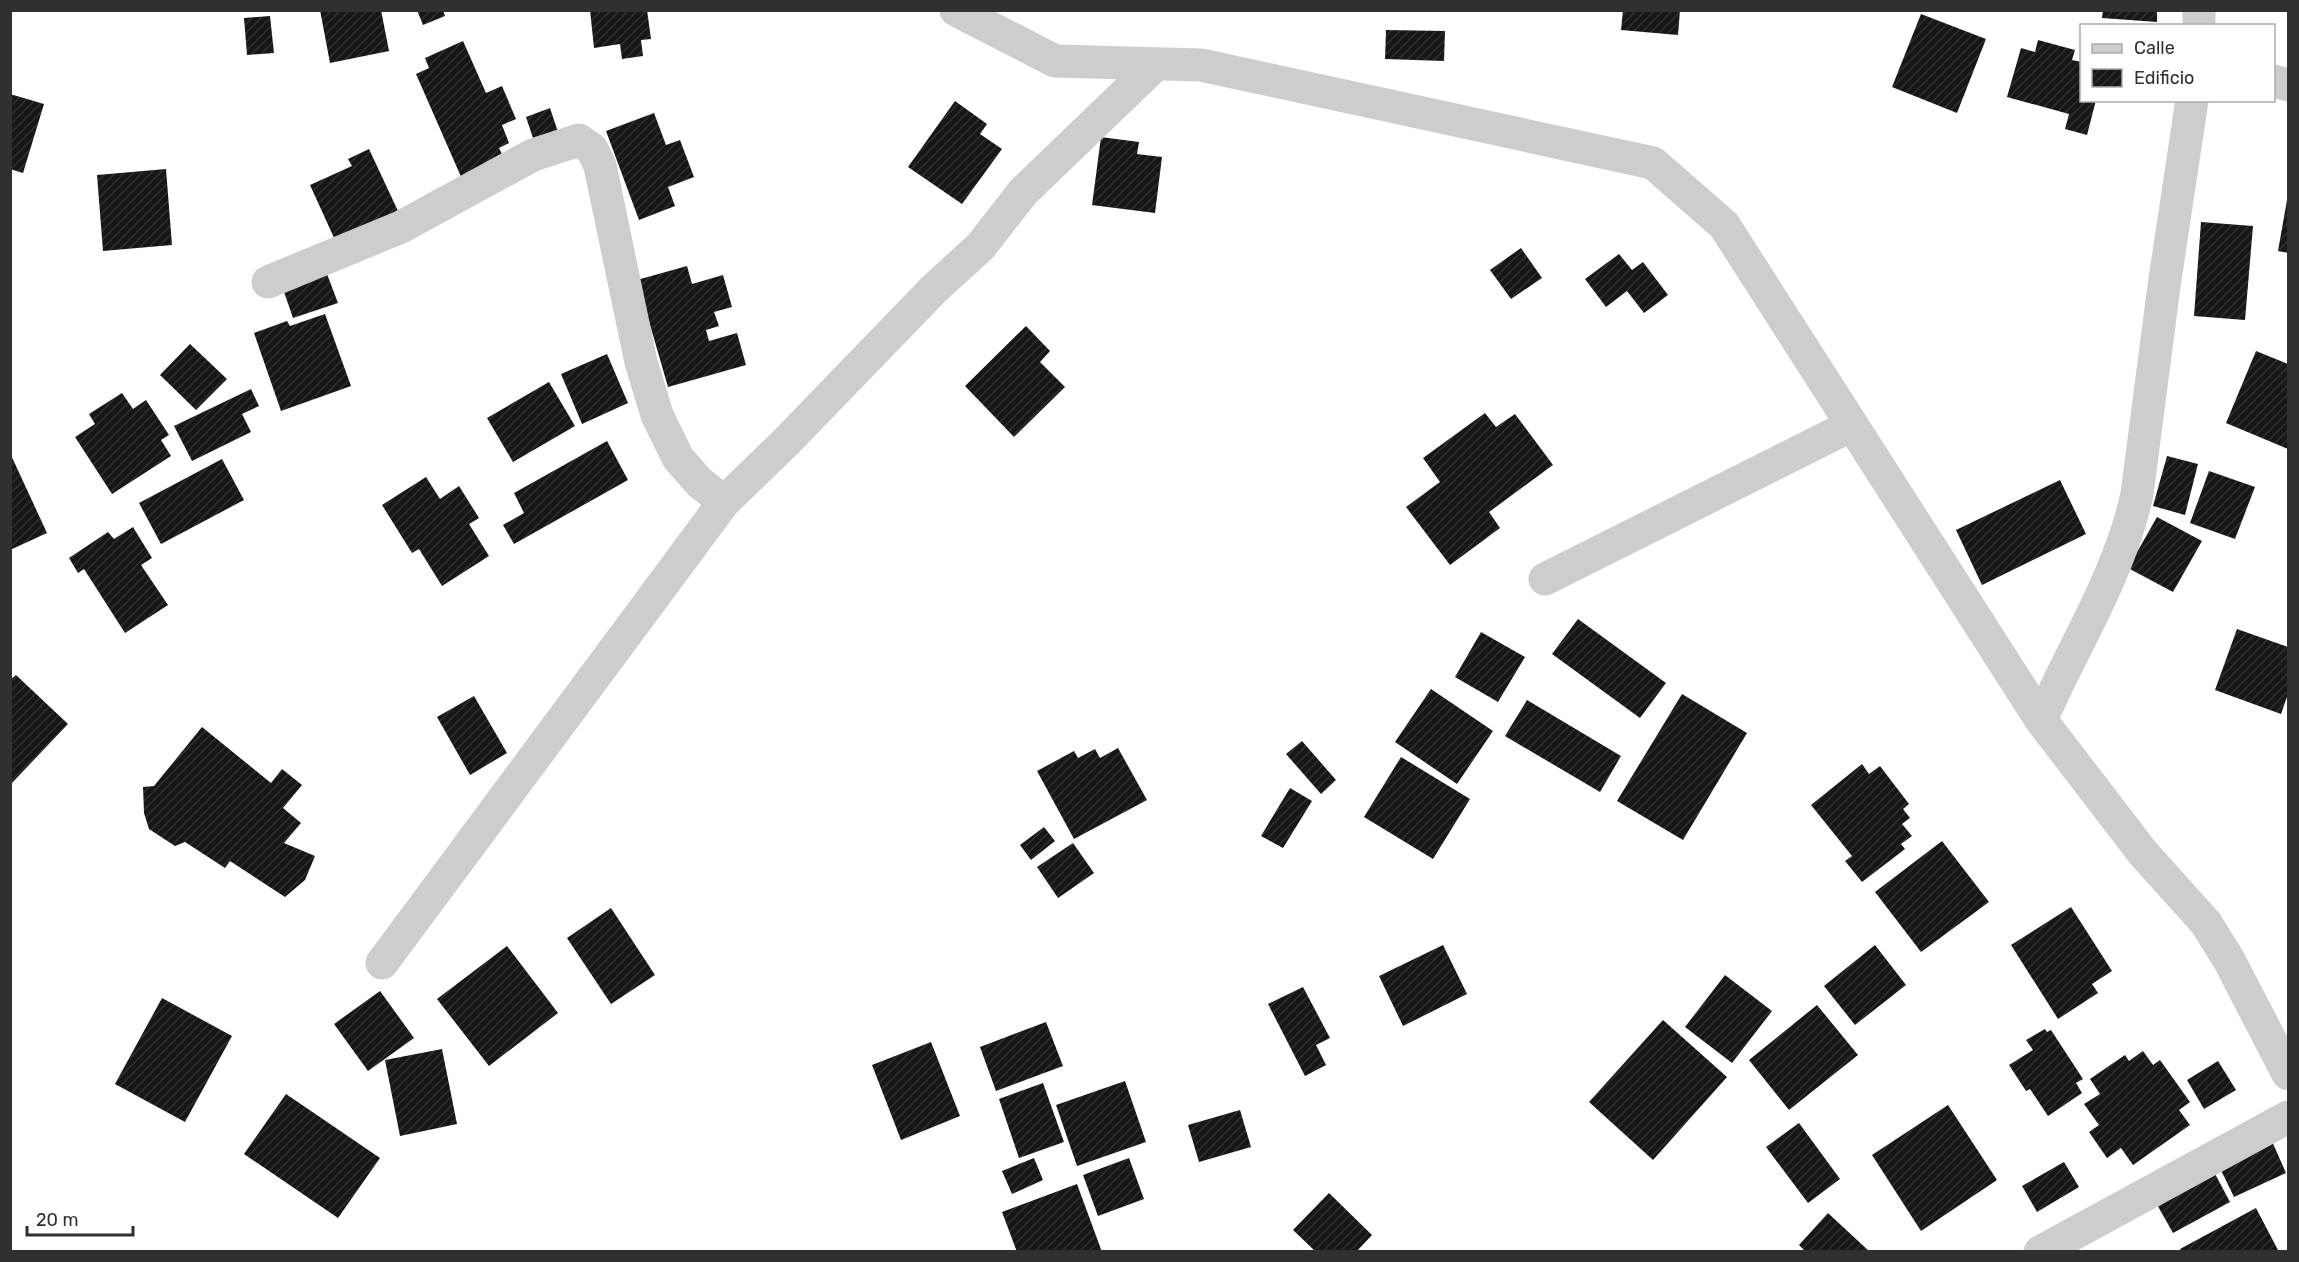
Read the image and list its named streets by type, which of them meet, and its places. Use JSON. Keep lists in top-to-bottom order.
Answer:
{
  "legend": ["Calle", "Edificio"],
  "scale_bar": "20 m"
}
